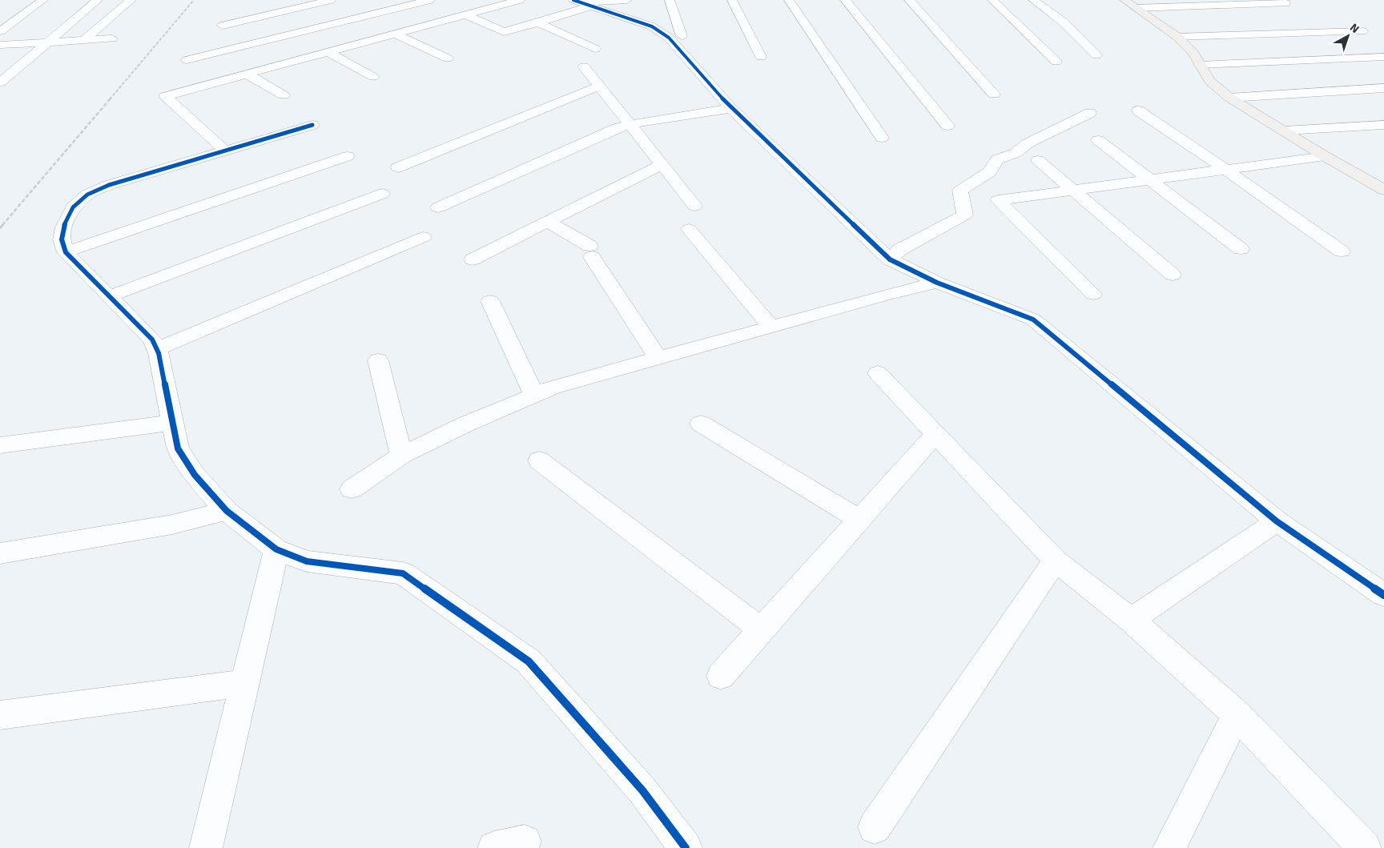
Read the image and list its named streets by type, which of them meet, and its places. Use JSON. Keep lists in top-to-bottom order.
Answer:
{
  "north": "top right"
}
